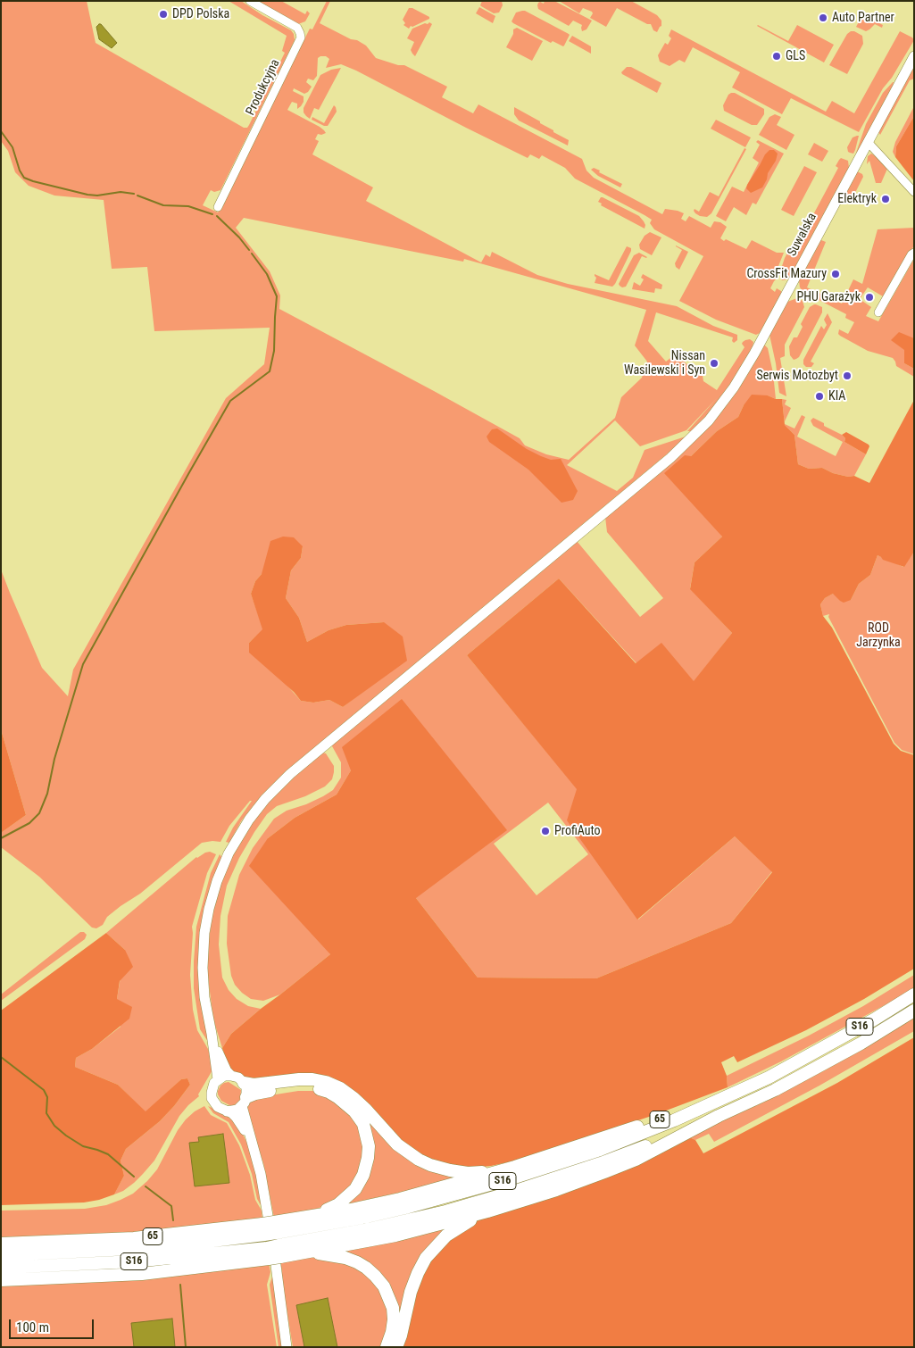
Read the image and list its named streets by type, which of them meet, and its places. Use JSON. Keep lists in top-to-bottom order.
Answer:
{
  "streets": {
    "highway": ["S16", "65"],
    "main road": ["Suwalska"],
    "street": ["Produkcyjna"]
  },
  "crossings": [
    ["S16", "65"]
  ],
  "parks": ["ROD Jarzynka"],
  "places": [
    "DPD Polska",
    "Auto Partner",
    "GLS",
    "Elektryk",
    "CrossFit Mazury",
    "PHU Garażyk",
    "Nissan Wasilewski i Syn",
    "Serwis Motozbyt",
    "KIA",
    "ProfiAuto"
  ],
  "scale_bar": "100 m"
}
